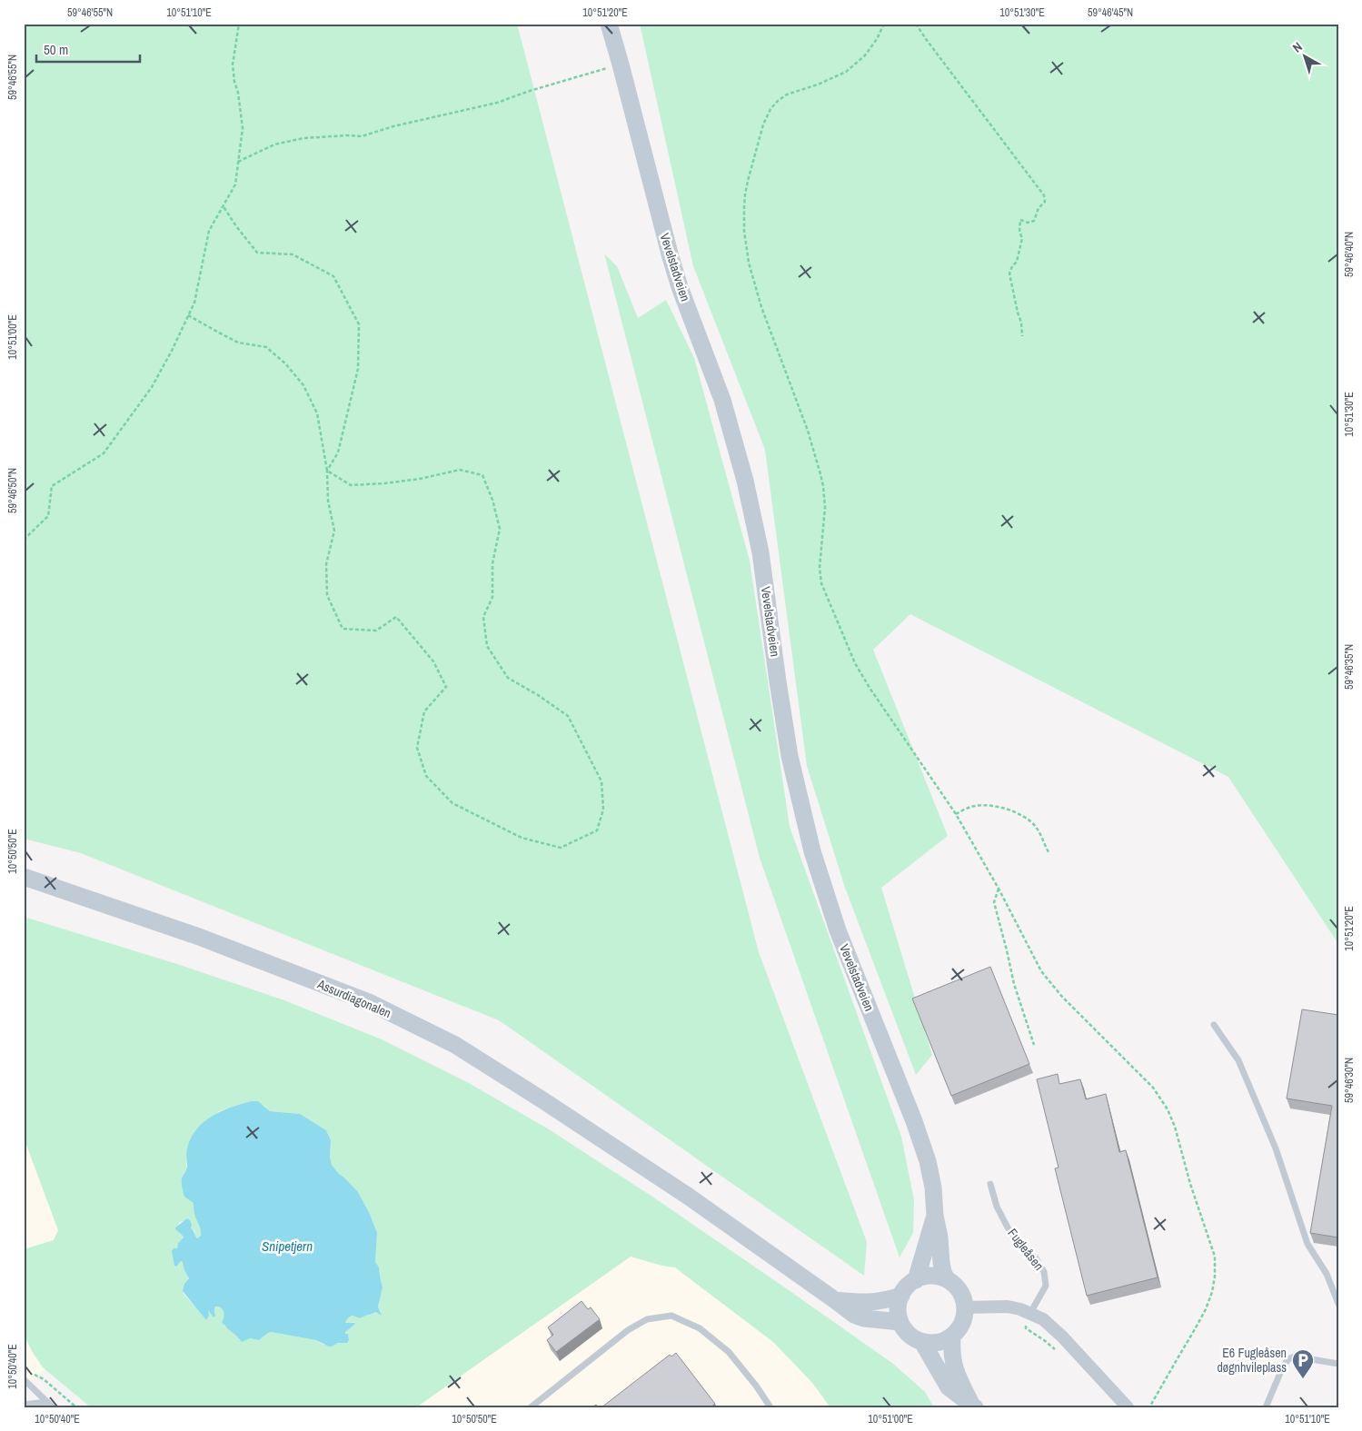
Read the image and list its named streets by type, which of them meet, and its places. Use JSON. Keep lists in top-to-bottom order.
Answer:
{
  "streets": {
    "main road": ["Vevelstadveien", "Assurdiagonalen"],
    "lane": ["Fugleåsen"]
  },
  "water": ["Snipetjern"],
  "places": {
    "parking": ["E6 Fugleåsen døgnhvileplass"]
  },
  "scale_bar": "50 m",
  "north": "top left",
  "coordinates": [
    "59°46'55\"N",
    "10°51'10\"E",
    "10°51'20\"E",
    "10°51'30\"E",
    "59°46'45\"N",
    "59°46'40\"N",
    "10°51'00\"E",
    "59°46'50\"N",
    "59°46'35\"N",
    "10°50'50\"E",
    "59°46'30\"N",
    "10°50'40\"E"
  ]
}
